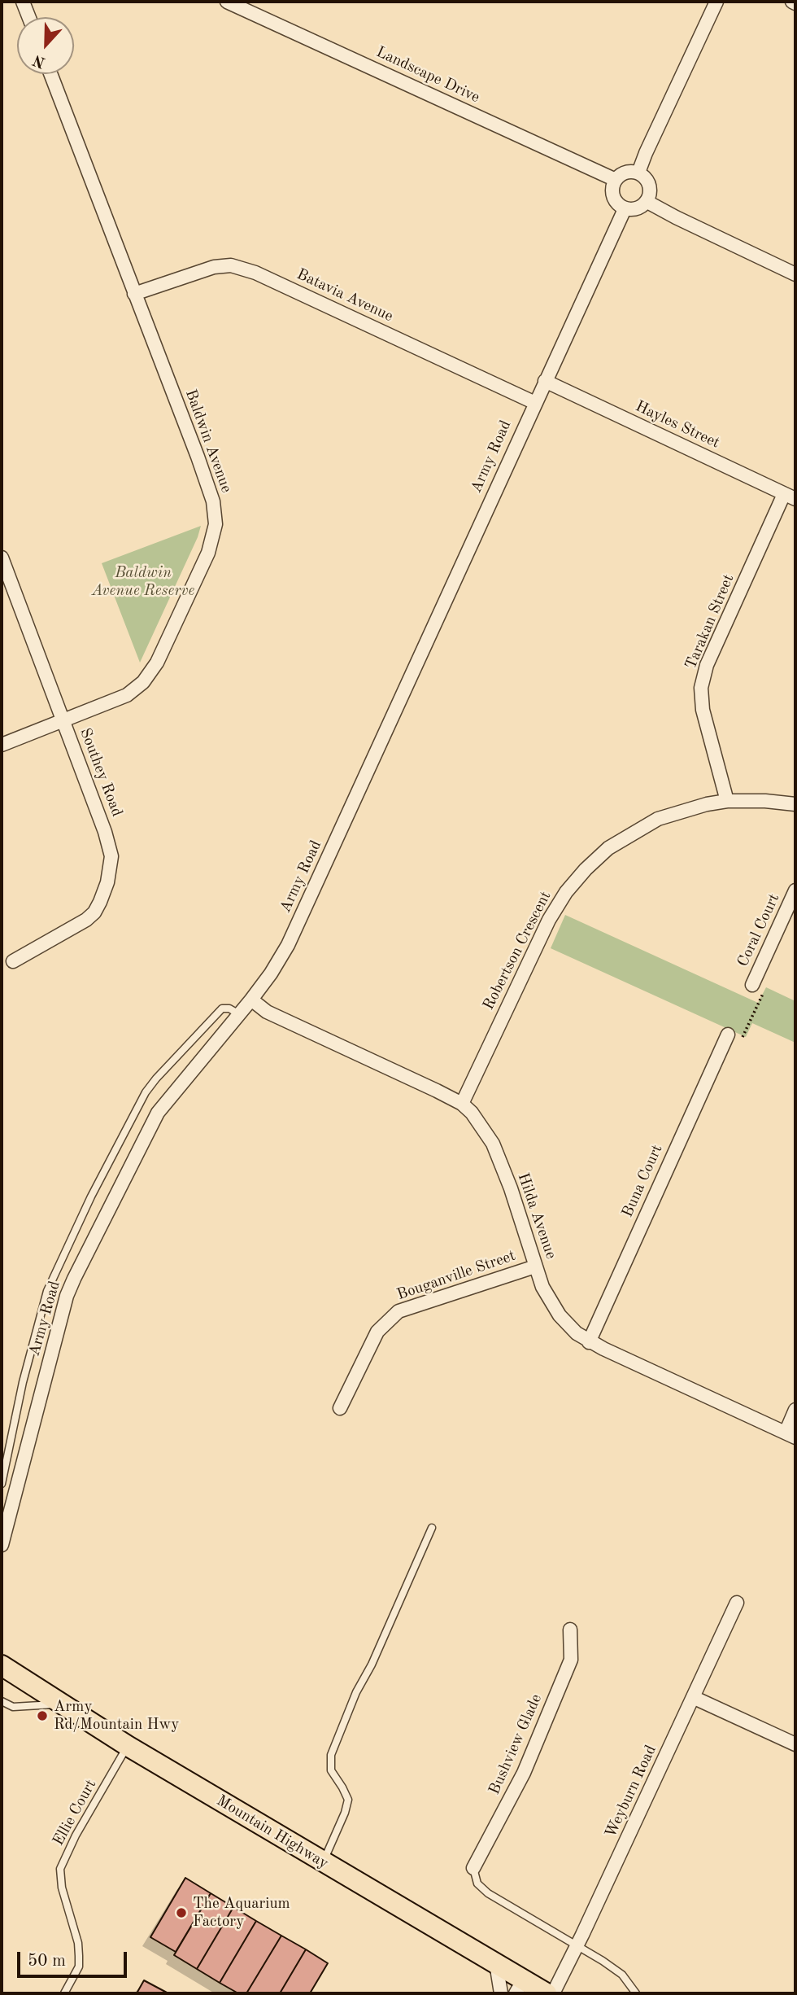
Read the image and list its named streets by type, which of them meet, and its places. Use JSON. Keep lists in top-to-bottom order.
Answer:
{
  "streets": {
    "main road": ["Mountain Highway"],
    "street": [
      "Landscape Drive",
      "Batavia Avenue",
      "Hayles Street",
      "Baldwin Avenue",
      "Army Road",
      "Tarakan Street",
      "Southey Road",
      "Coral Court",
      "Robertson Crescent",
      "Buna Court",
      "Hilda Avenue",
      "Bouganville Street",
      "Bushview Glade",
      "Weyburn Road"
    ],
    "lane": ["Ellie Court"]
  },
  "crossings": [
    ["Landscape Drive", "Army Road"],
    ["Batavia Avenue", "Baldwin Avenue"],
    ["Batavia Avenue", "Army Road"],
    ["Hayles Street", "Army Road"],
    ["Hayles Street", "Tarakan Street"],
    ["Baldwin Avenue", "Southey Road"],
    ["Army Road", "Hilda Avenue"],
    ["Tarakan Street", "Robertson Crescent"],
    ["Robertson Crescent", "Hilda Avenue"],
    ["Buna Court", "Hilda Avenue"],
    ["Hilda Avenue", "Bouganville Street"],
    ["Ellie Court", "Mountain Highway"]
  ],
  "parks": ["Baldwin Avenue Reserve"],
  "places": ["Army Rd/Mountain Hwy", "The Aquarium Factory"],
  "scale_bar": "50 m",
  "north": "bottom"
}
